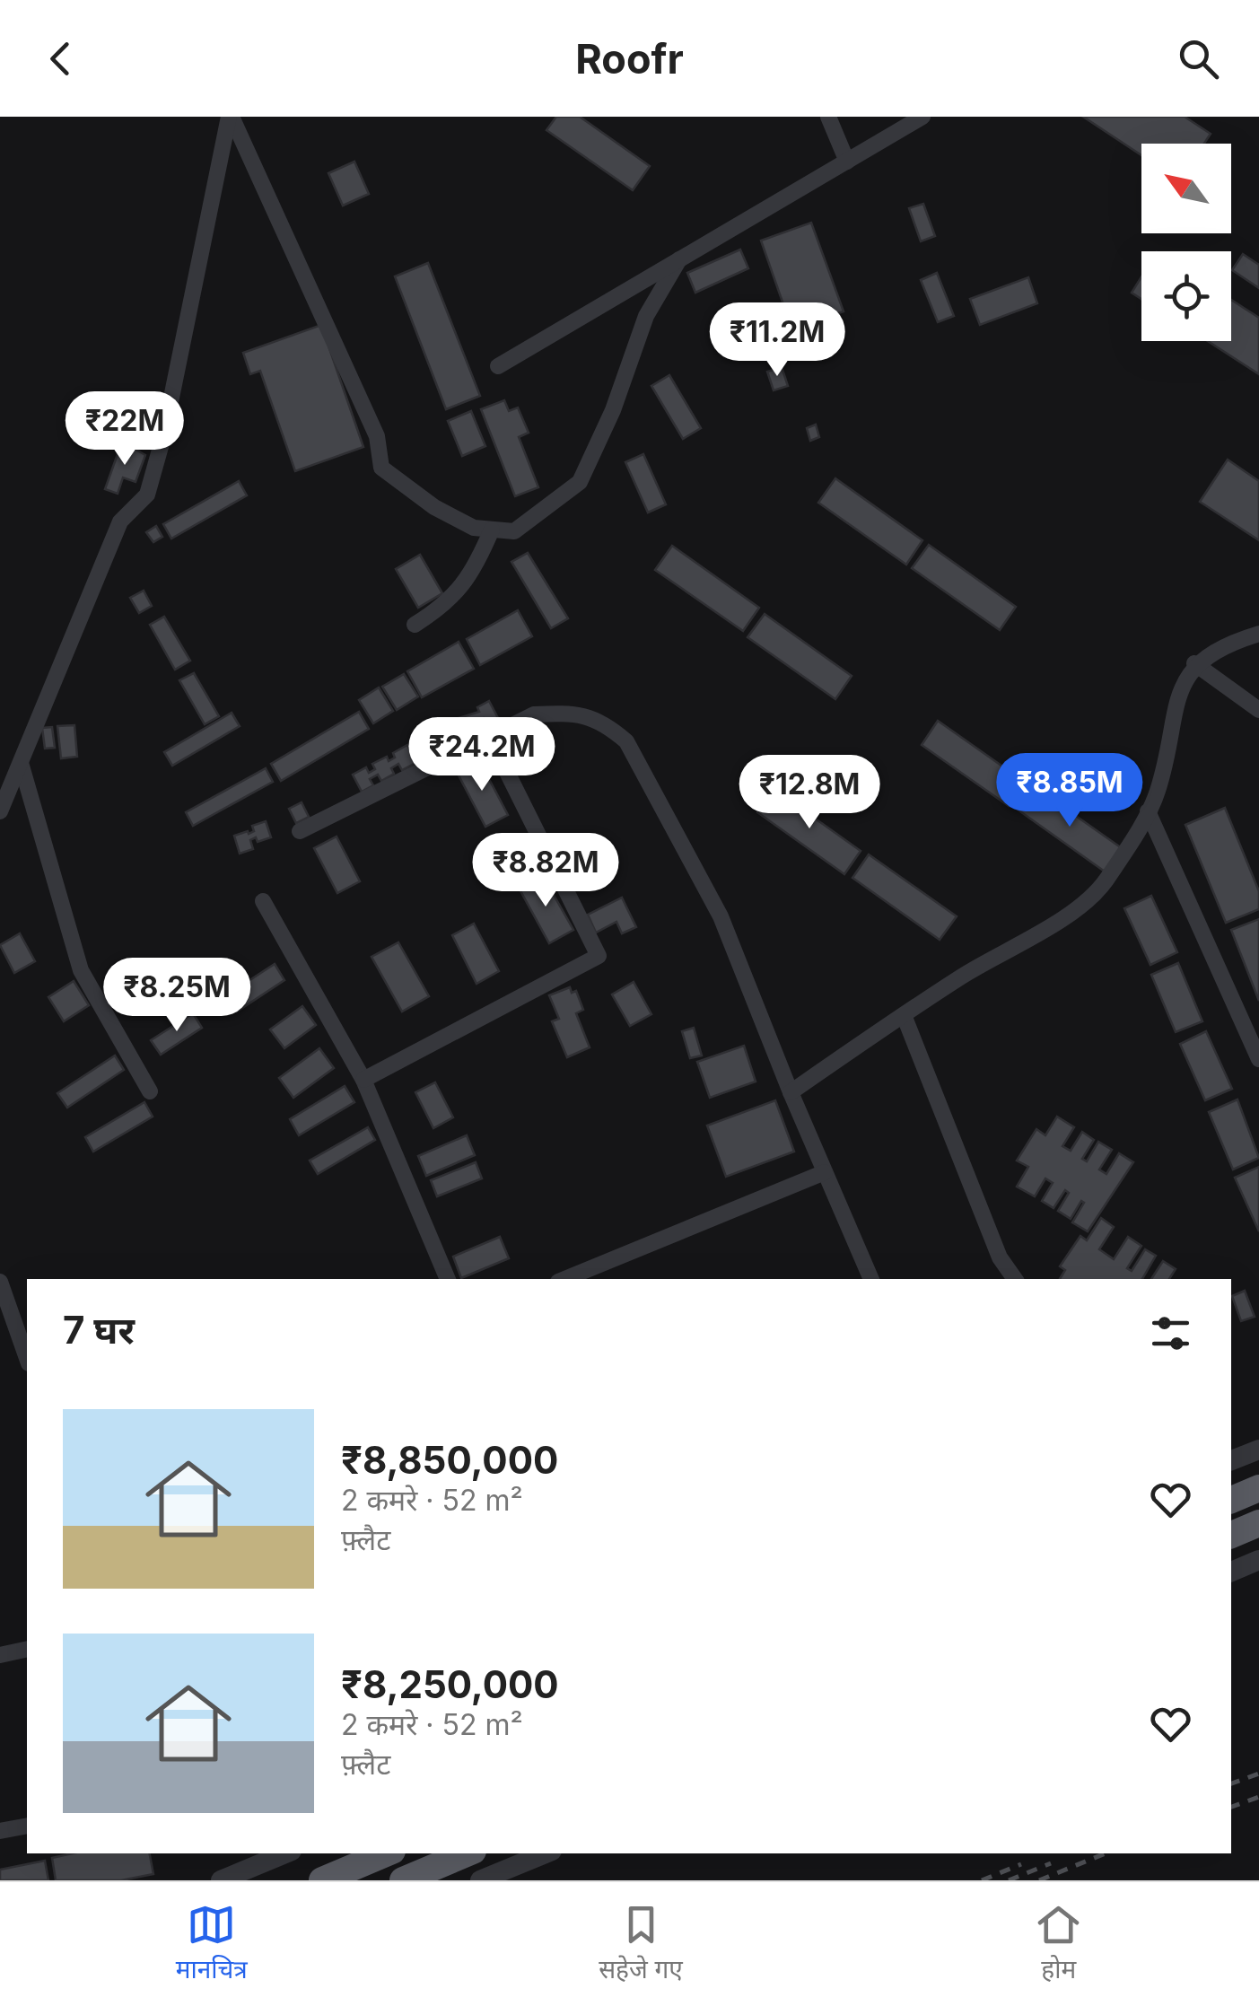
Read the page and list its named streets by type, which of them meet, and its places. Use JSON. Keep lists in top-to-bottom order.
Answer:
{
  "north": "top left",
  "page": {
    "header": "Roofr",
    "price": [
      "₹11.2M",
      "₹22M",
      "₹24.2M",
      "₹8.85M",
      "₹12.8M",
      "₹8.82M",
      "₹8.25M"
    ],
    "heading": "7 घर",
    "list": [
      {
        "name": "₹8,850,000",
        "note": "2 कमरे · 52 m² · फ़्लैट"
      },
      {
        "name": "₹8,250,000",
        "note": "2 कमरे · 52 m² · फ़्लैट"
      }
    ],
    "tabs": ["मानचित्र", "सहेजे गए", "होम"]
  }
}
